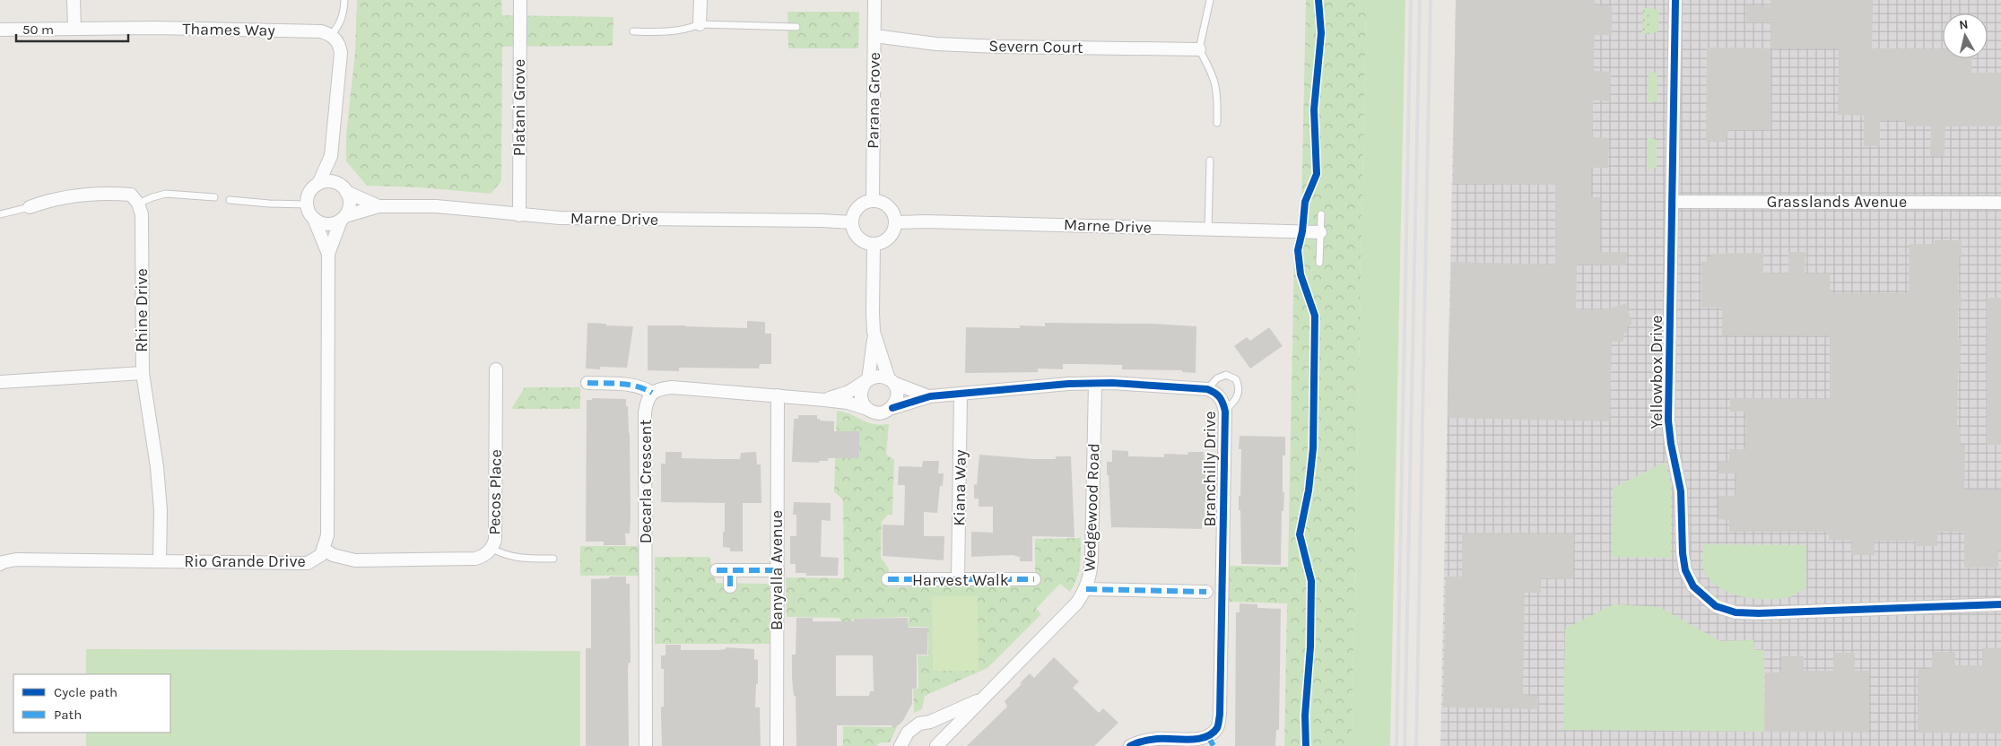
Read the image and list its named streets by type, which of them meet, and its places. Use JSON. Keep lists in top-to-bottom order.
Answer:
{
  "streets": {
    "street": [
      "Thames Way",
      "Severn Court",
      "Parana Grove",
      "Platani Grove",
      "Grasslands Avenue",
      "Marne Drive",
      "Rhine Drive",
      "Yellowbox Drive",
      "Branchilly Drive",
      "Decarla Crescent",
      "Kiana Way",
      "Pecos Place",
      "Wedgewood Road",
      "Rio Grande Drive",
      "Banyalla Avenue",
      "Harvest Walk"
    ]
  },
  "crossings": [
    ["Severn Court", "Parana Grove"],
    ["Parana Grove", "Marne Drive"],
    ["Platani Grove", "Marne Drive"],
    ["Grasslands Avenue", "Yellowbox Drive"],
    ["Marne Drive", "Rio Grande Drive"],
    ["Rhine Drive", "Rio Grande Drive"],
    ["Branchilly Drive", "Kiana Way"],
    ["Branchilly Drive", "Wedgewood Road"],
    ["Kiana Way", "Harvest Walk"],
    ["Pecos Place", "Rio Grande Drive"]
  ],
  "legend": ["Cycle path", "Path"],
  "scale_bar": "50 m",
  "north": "top"
}
